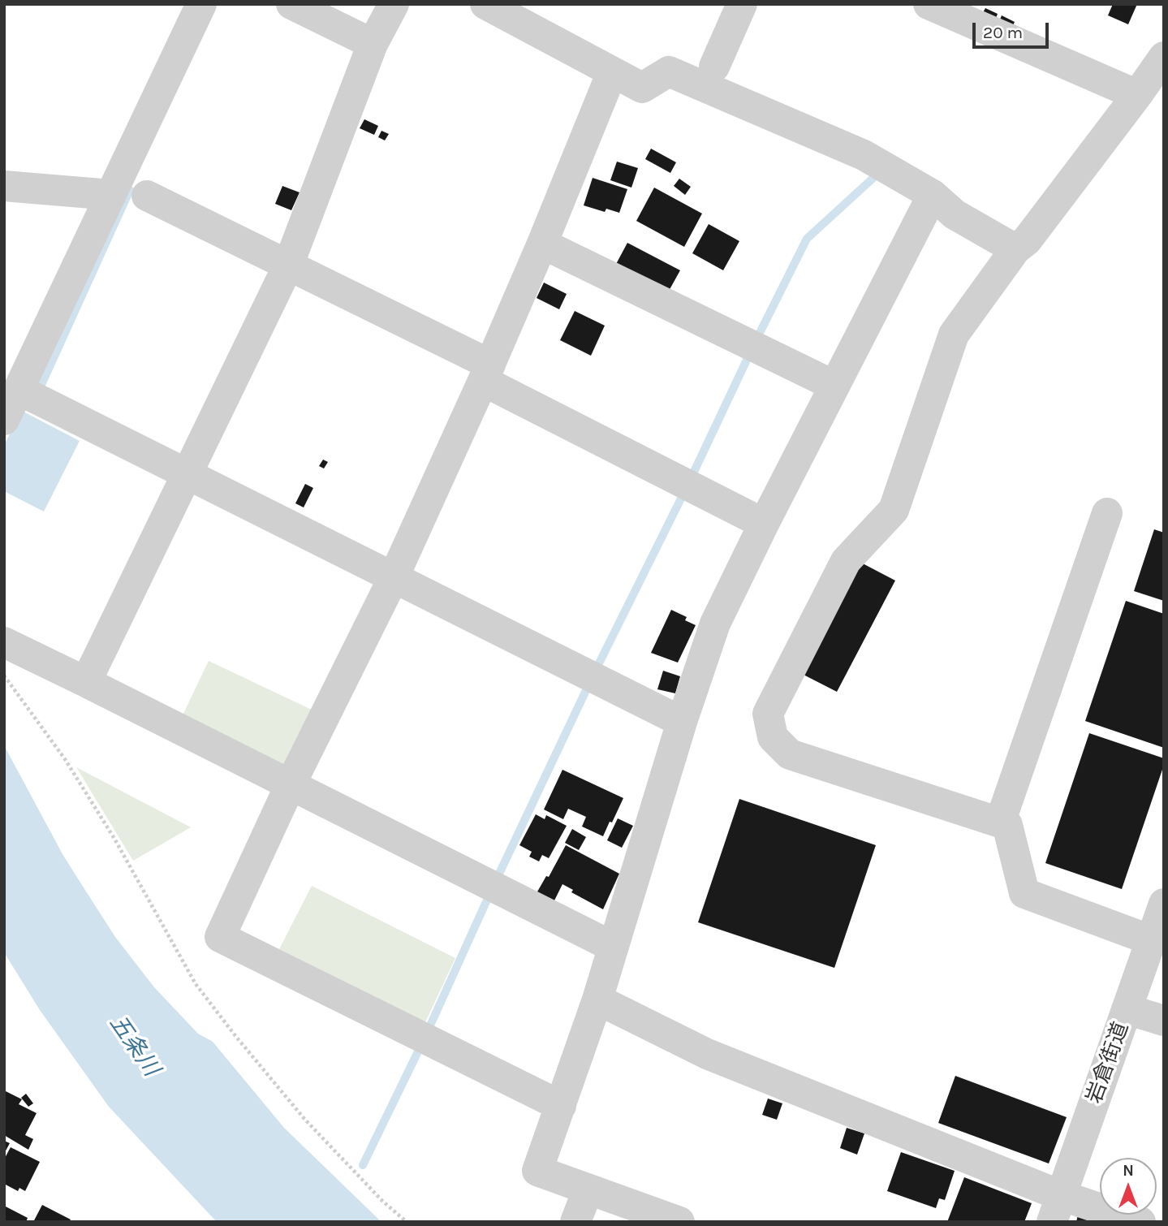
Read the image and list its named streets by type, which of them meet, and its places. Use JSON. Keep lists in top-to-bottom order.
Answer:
{
  "streets": {
    "street": ["岩倉街道"]
  },
  "water": ["五条川"],
  "scale_bar": "20 m",
  "north": "top"
}
